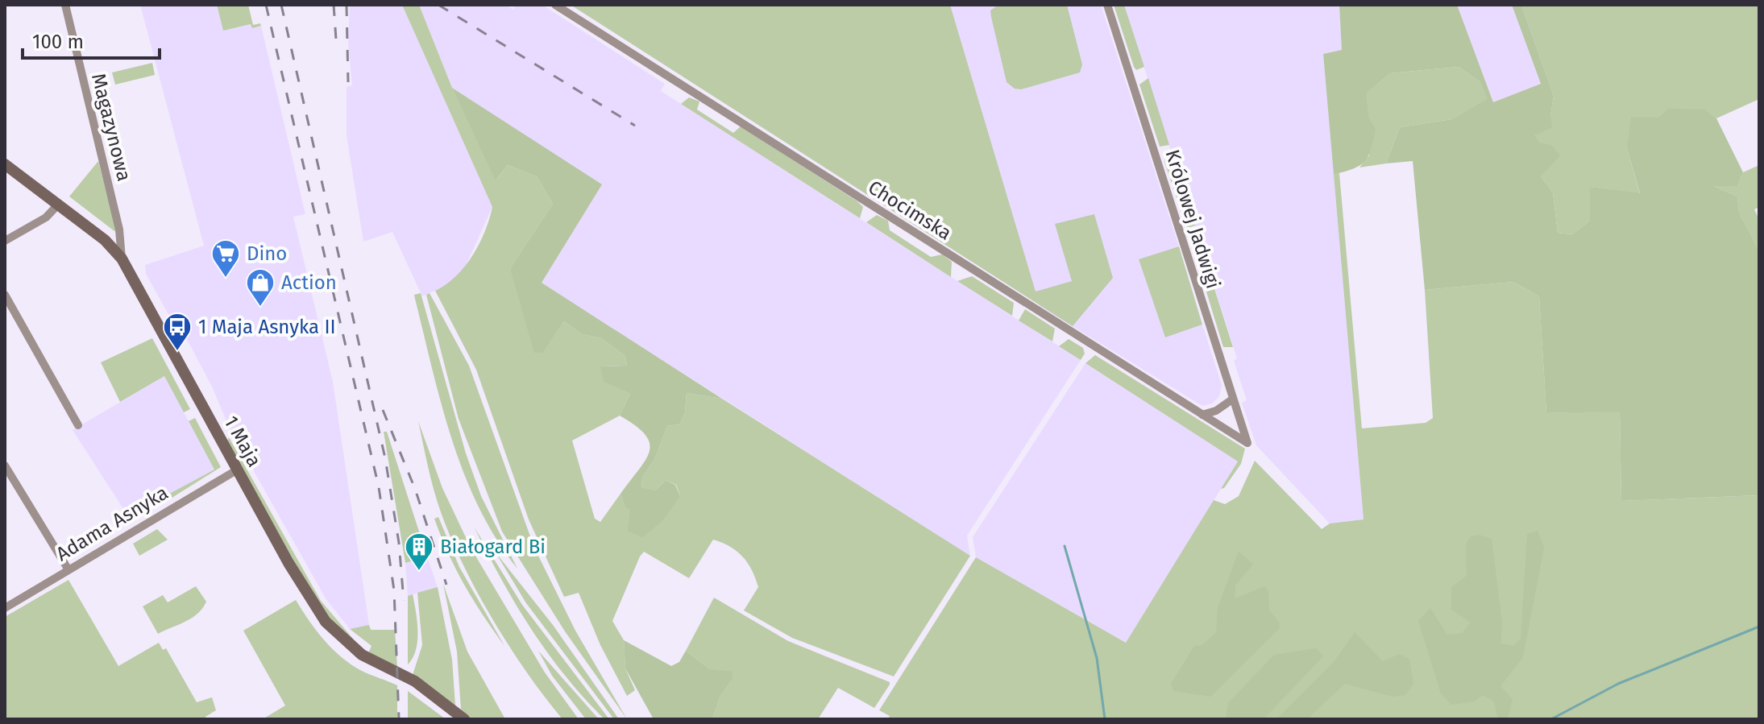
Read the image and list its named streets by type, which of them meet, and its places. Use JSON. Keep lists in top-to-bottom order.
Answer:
{
  "streets": {
    "street": [
      "Magazynowa",
      "Chocimska",
      "Królowej Jadwigi",
      "1 Maja",
      "Adama Asnyka"
    ]
  },
  "crossings": [
    ["Magazynowa", "1 Maja"],
    ["Chocimska", "Królowej Jadwigi"],
    ["1 Maja", "Adama Asnyka"]
  ],
  "places": {
    "supermarket": ["Dino"],
    "shop": ["Action"],
    "bus stop": ["1 Maja Asnyka II"],
    "building": ["Białogard Bi"]
  },
  "scale_bar": "100 m"
}
